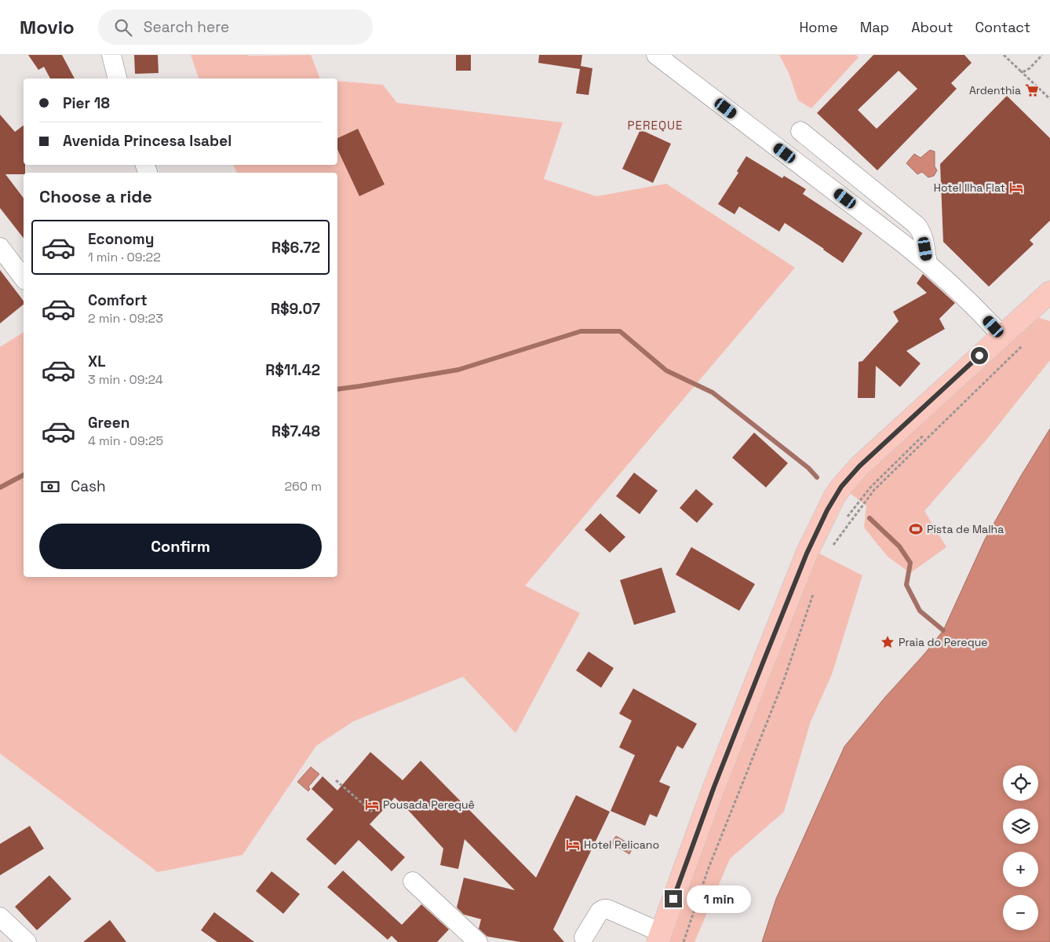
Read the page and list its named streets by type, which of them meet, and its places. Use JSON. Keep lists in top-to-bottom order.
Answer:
{
  "districts": ["PEREQUE"],
  "places": {
    "supermarket": ["Ardenthia"],
    "hotel": ["Hotel Ilha Flat", "Pousada Perequê", "Hotel Pelicano"],
    "sports": ["Pista de Malha"],
    "place": ["Praia do Pereque"]
  },
  "page": {
    "header": "Movio",
    "search": "Search here",
    "nav": [
      "Home",
      "Map",
      "About",
      "Contact"
    ],
    "banner": ["Pier 18", "Avenida Princesa Isabel"],
    "heading": "Choose a ride",
    "list": [
      {
        "name": "Economy",
        "note": "1 min · 09:22",
        "value": "R$6.72"
      },
      {
        "name": "Comfort",
        "note": "2 min · 09:23",
        "value": "R$9.07"
      },
      {
        "name": "XL",
        "note": "3 min · 09:24",
        "value": "R$11.42"
      },
      {
        "name": "Green",
        "note": "4 min · 09:25",
        "value": "R$7.48"
      }
    ],
    "pay": ["Cash", "260 m"],
    "buttons": "Confirm",
    "map_buttons": ["+", "−"],
    "bubble": "1 min"
  }
}
